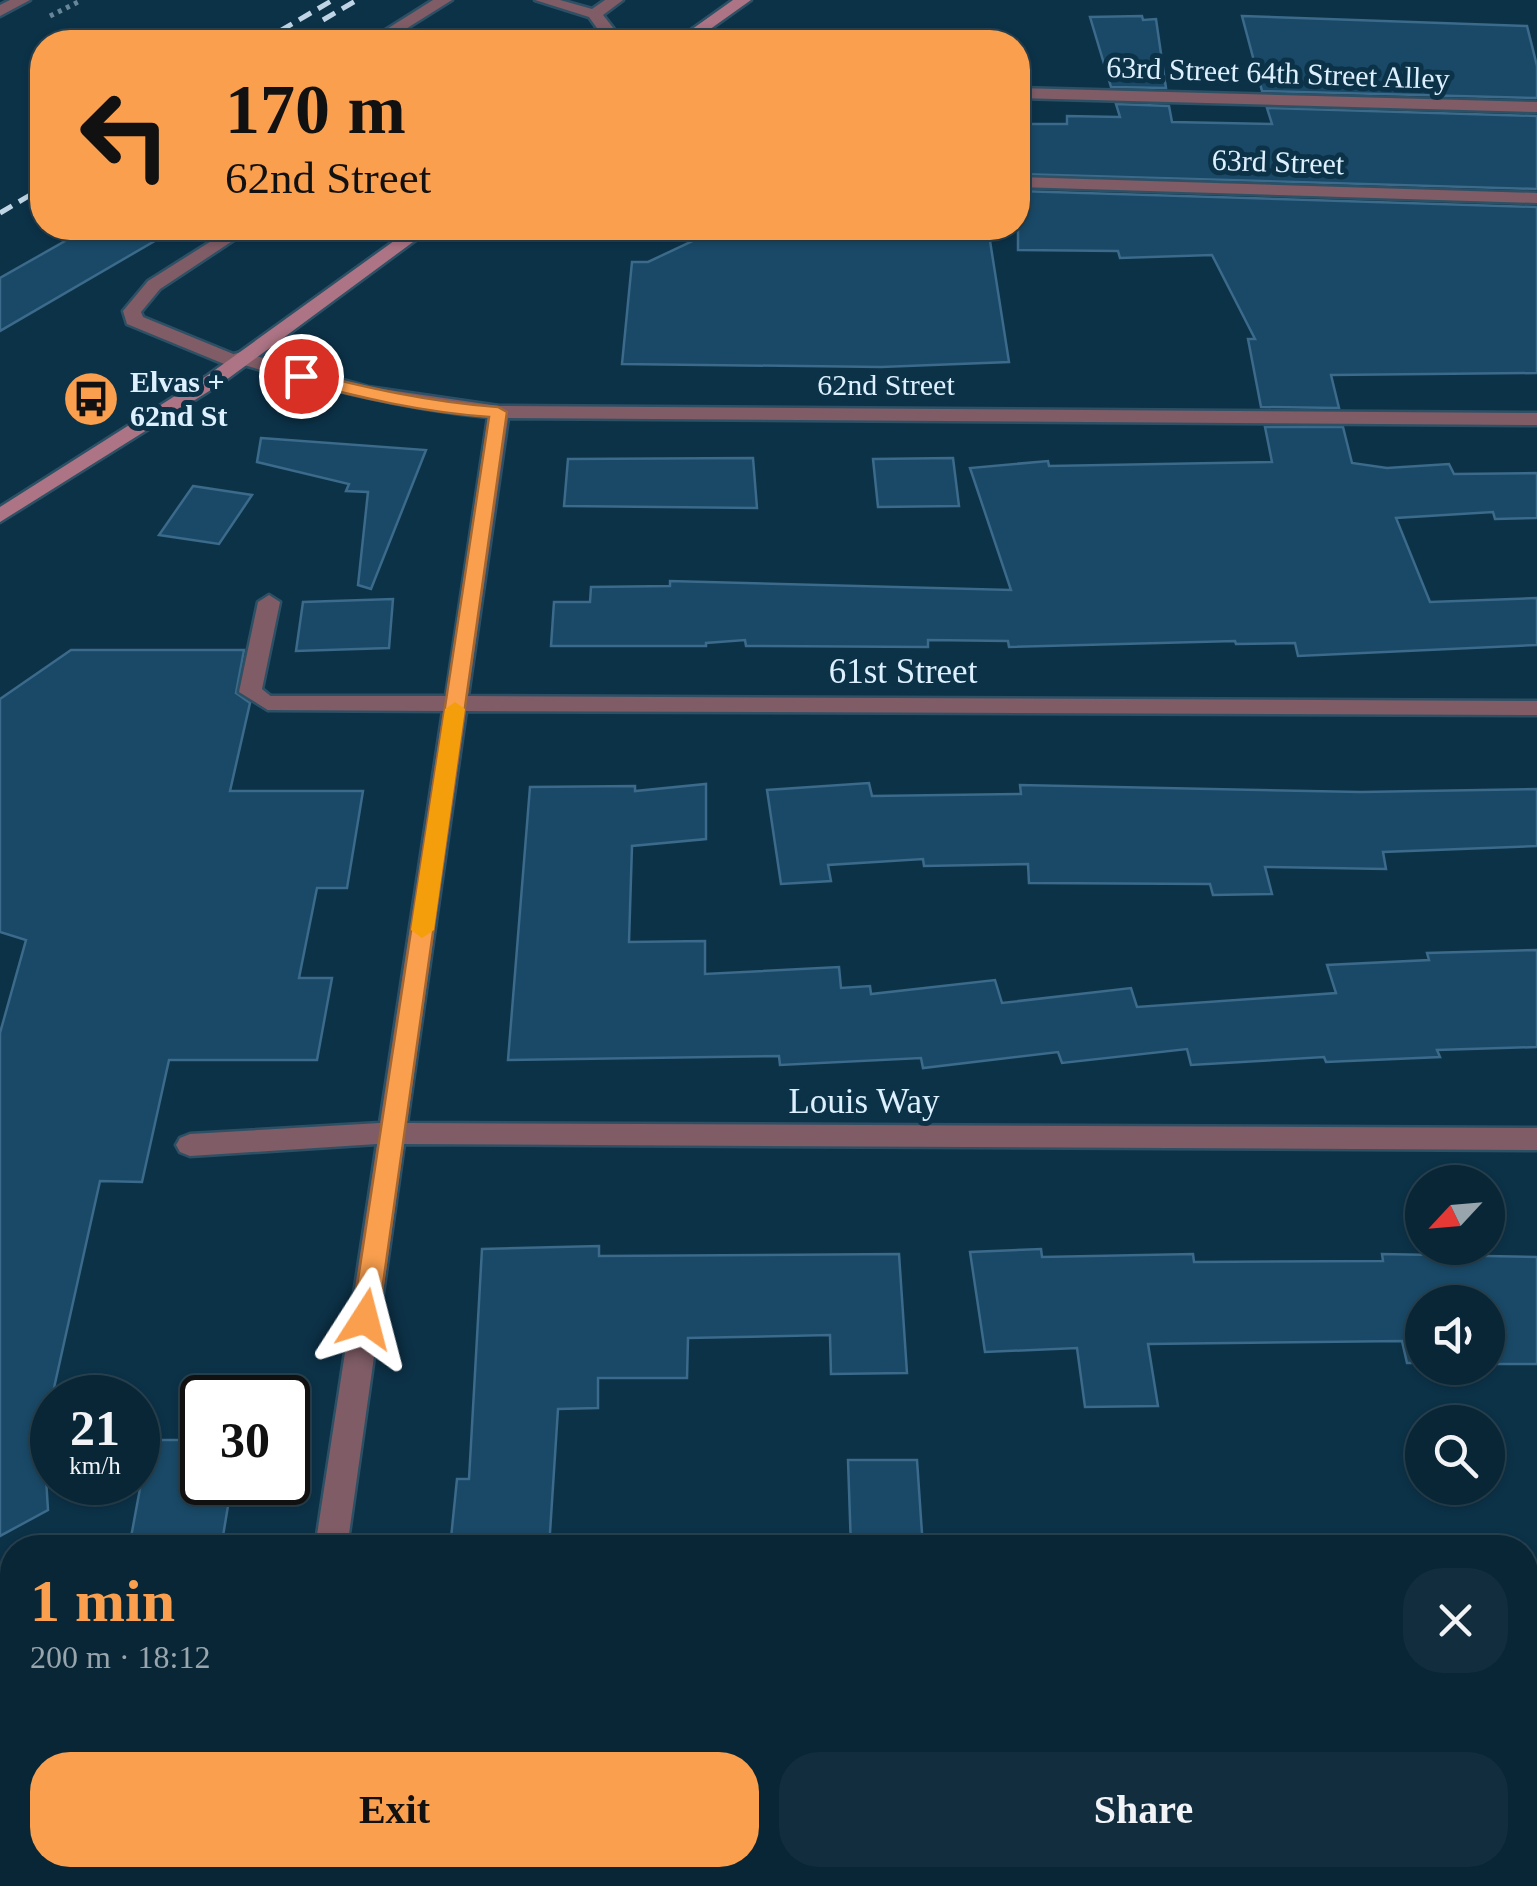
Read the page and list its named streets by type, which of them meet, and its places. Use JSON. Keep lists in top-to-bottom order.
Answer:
{
  "streets": {
    "street": [
      "63rd Street 64th Street Alley",
      "63rd Street",
      "62nd Street",
      "61st Street",
      "Louis Way"
    ]
  },
  "places": {
    "bus stop": ["Elvas + 62nd St"]
  },
  "north": "bottom left",
  "page": {
    "turn": ["170 m", "62nd Street"],
    "speed": "21 km/h",
    "limit": "30",
    "heading": ["1 min", "200 m · 18:12"],
    "buttons": ["Exit", "Share"]
  }
}
